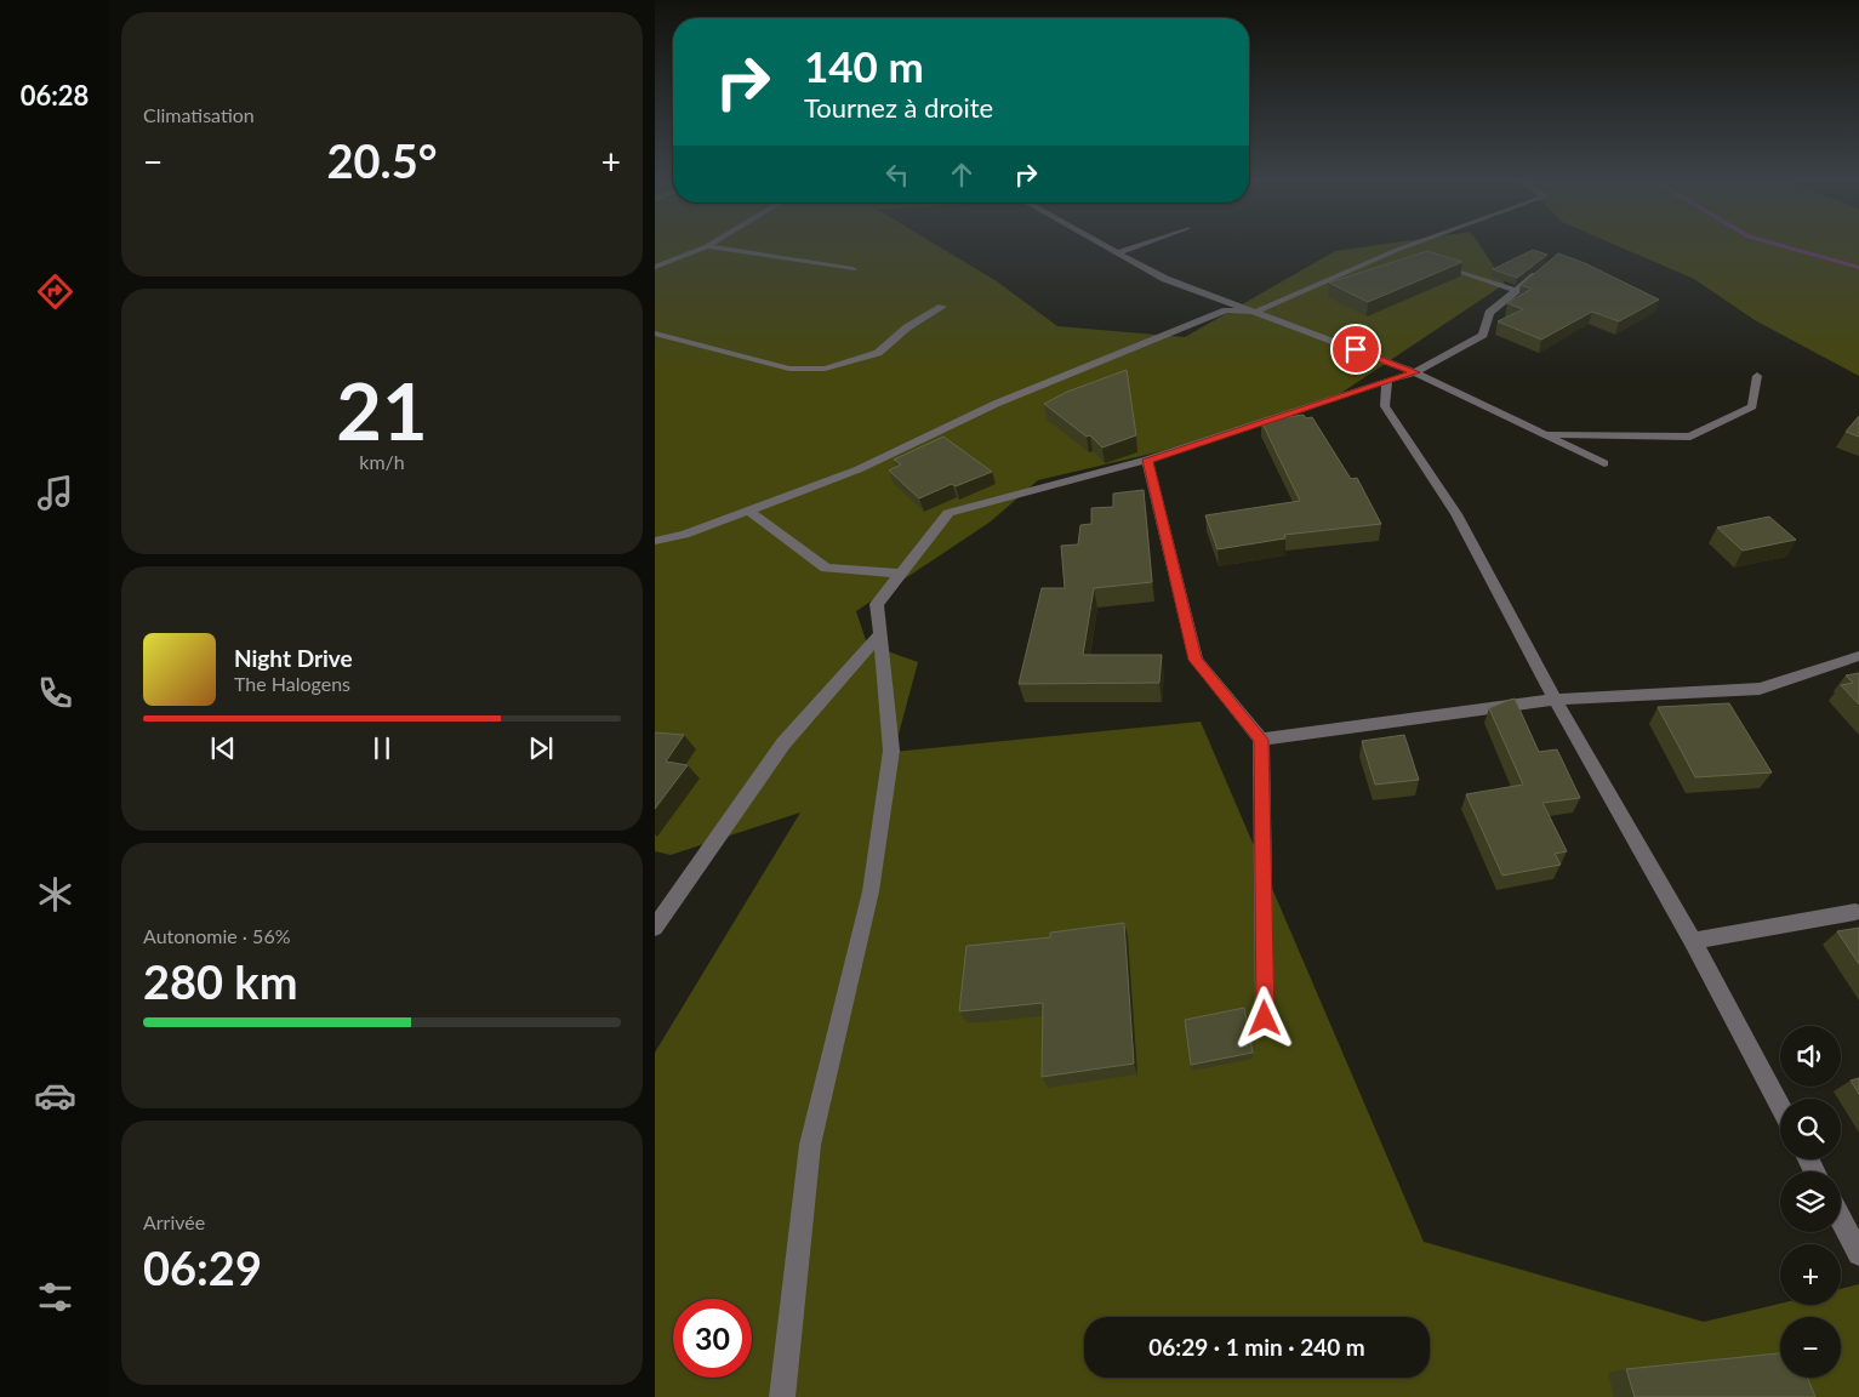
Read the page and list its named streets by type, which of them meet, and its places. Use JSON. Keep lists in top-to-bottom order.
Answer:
{
  "page": {
    "tabs": "06:28",
    "tile": [
      "Climatisation",
      ["21", "km/h"],
      ["Autonomie · 56%", "280 km"],
      ["Arrivée", "06:29"]
    ],
    "turn": ["140 m", "Tournez à droite"],
    "heat": ["−", "20.5°", "+"],
    "song": ["Night Drive", "The Halogens"],
    "map_buttons": ["+", "−"],
    "limit": "30",
    "trip": "06:29 · 1 min · 240 m"
  }
}
